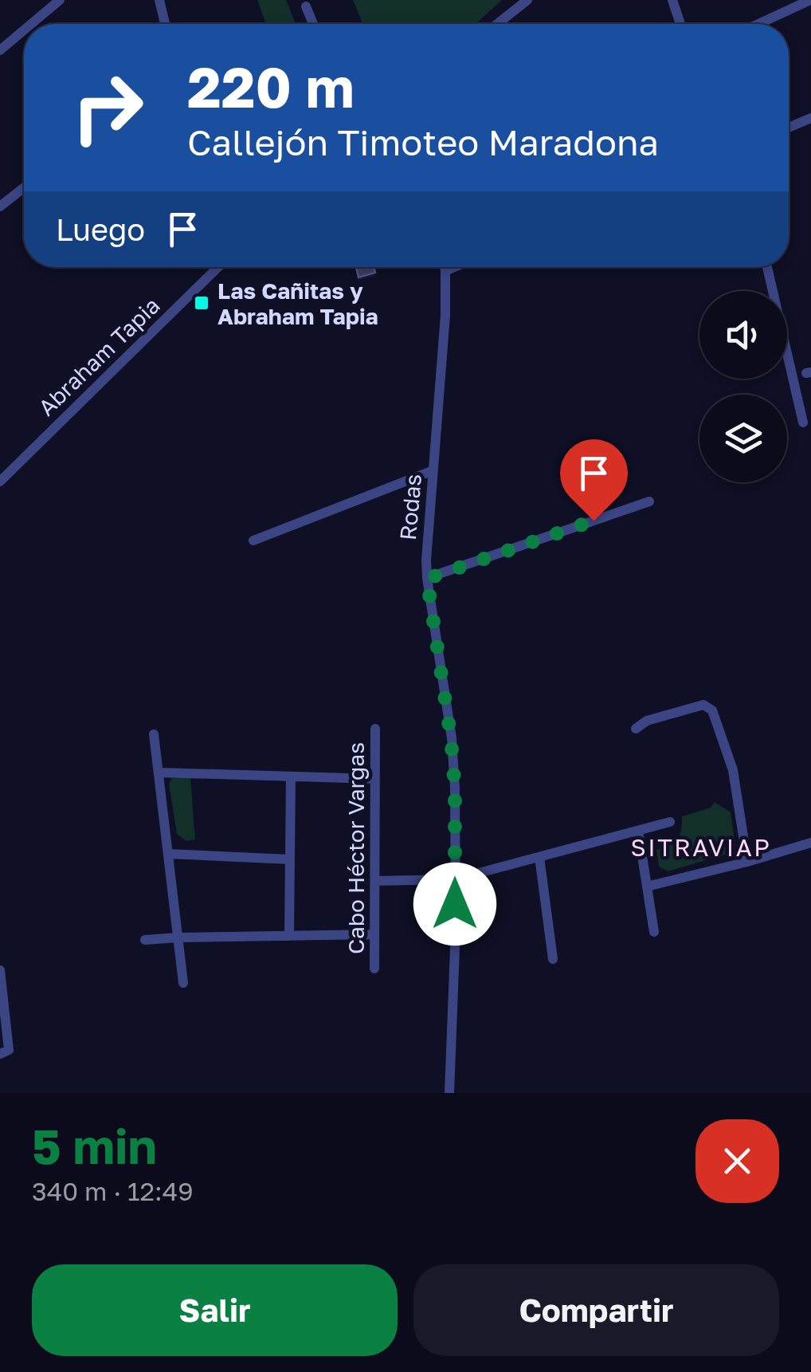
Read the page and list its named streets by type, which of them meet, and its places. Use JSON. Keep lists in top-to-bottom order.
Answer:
{
  "streets": {
    "street": ["Abraham Tapia", "Rodas", "Cabo Héctor Vargas"]
  },
  "districts": ["SITRAVIAP"],
  "places": {
    "transit": ["Las Cañitas y Abraham Tapia"]
  },
  "page": {
    "turn": ["220 m", "Callejón Timoteo Maradona"],
    "then": "Luego",
    "heading": ["5 min", "340 m · 12:49"],
    "buttons": ["Salir", "Compartir"]
  }
}
